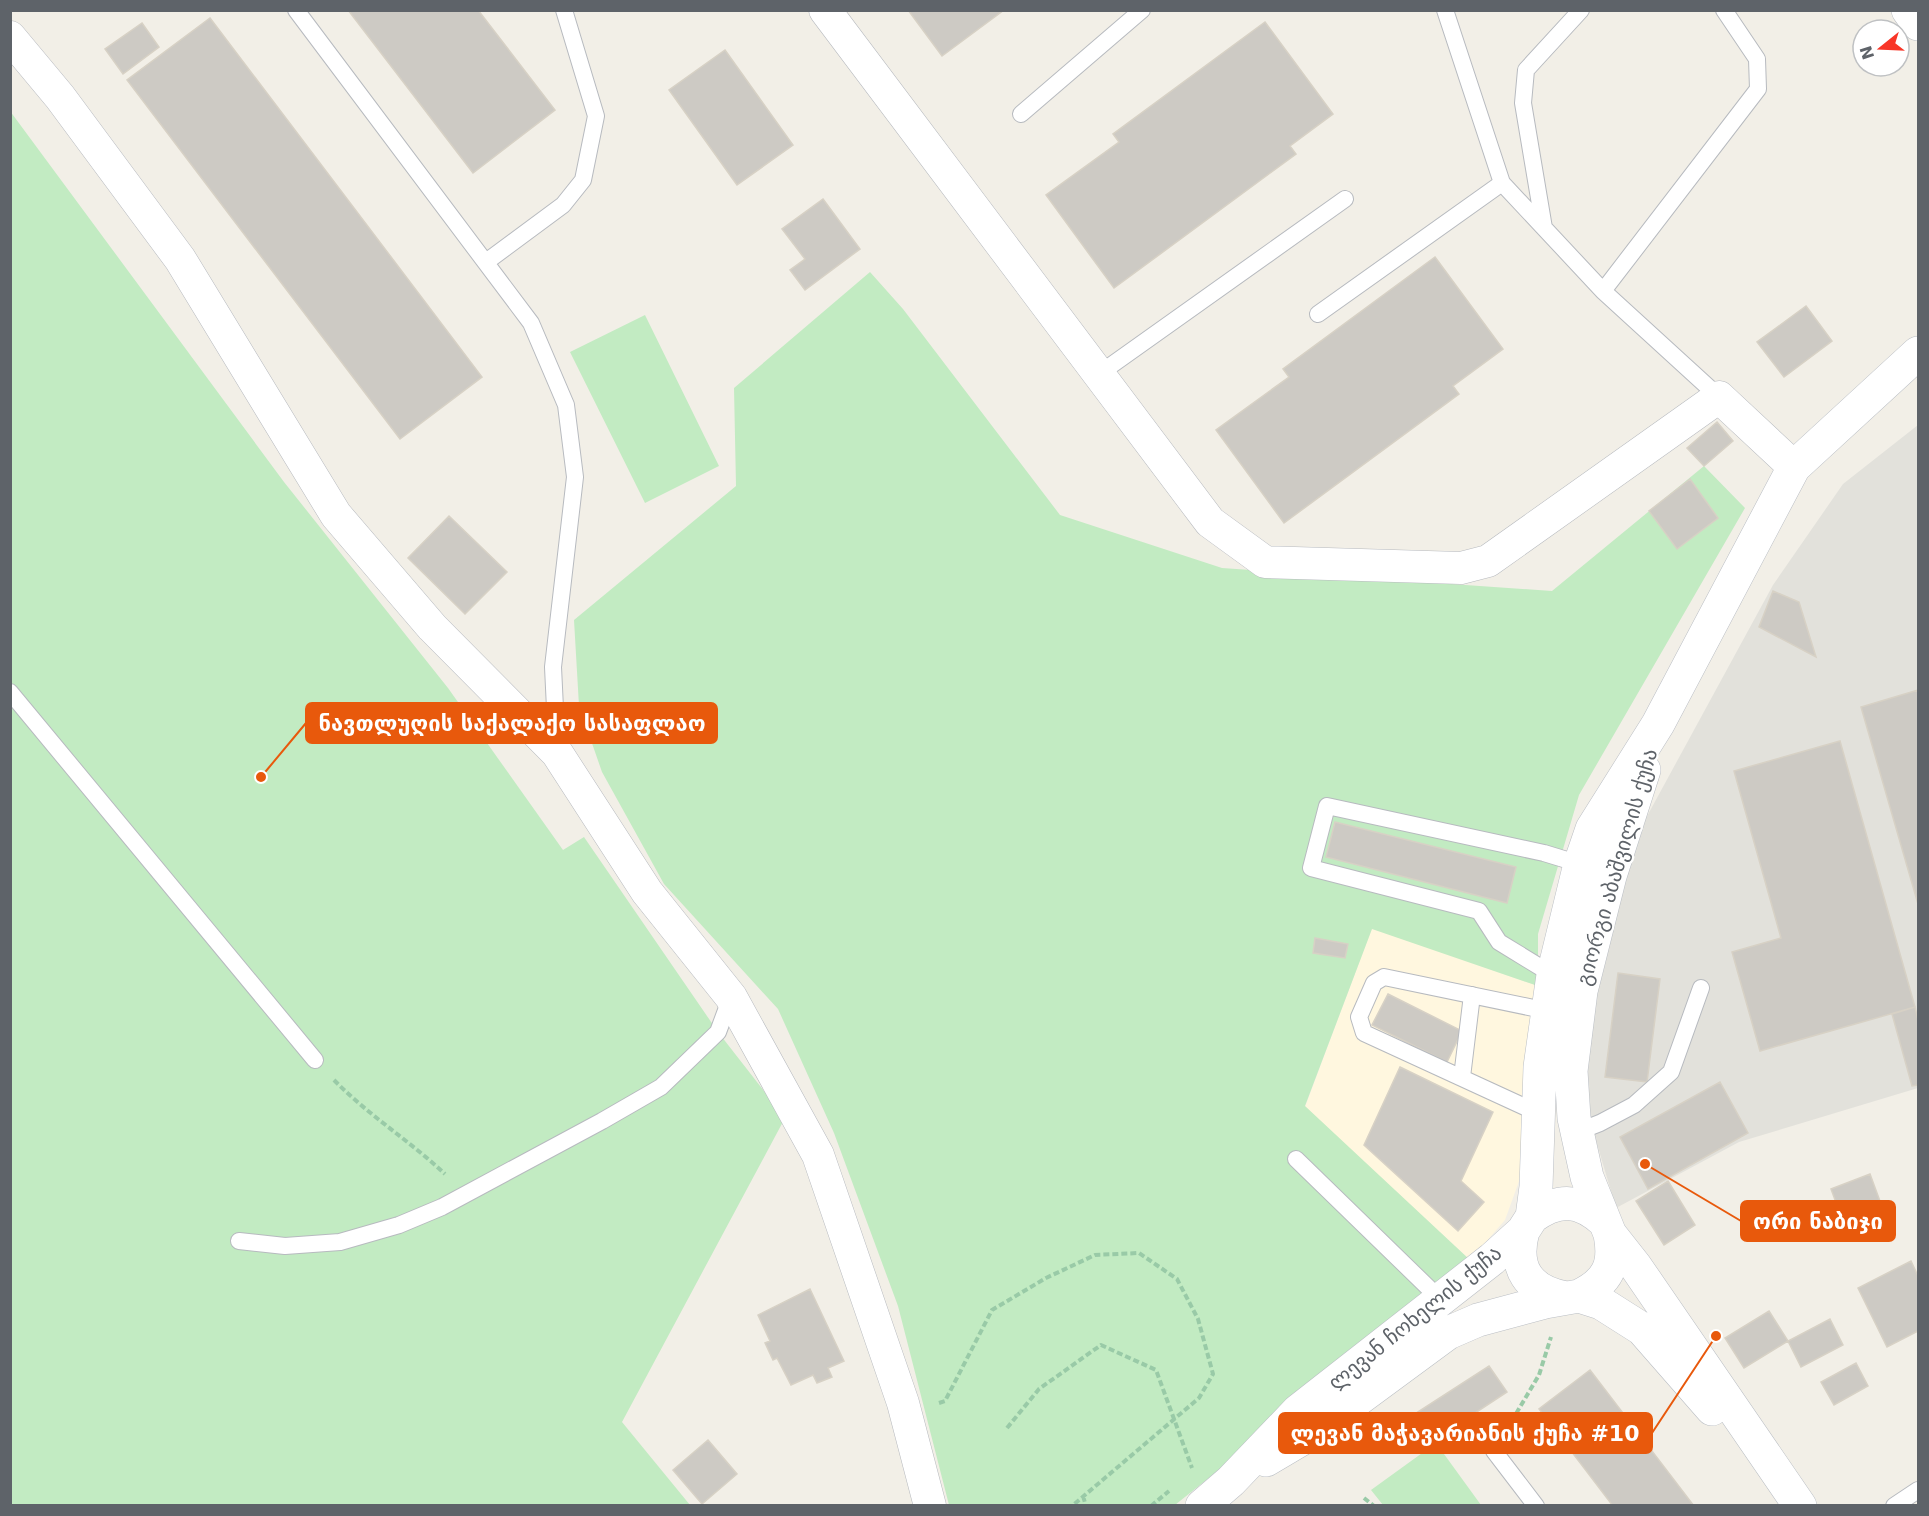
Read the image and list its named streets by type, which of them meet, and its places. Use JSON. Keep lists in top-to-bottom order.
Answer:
{
  "streets": {
    "street": ["გიორგი აბაშვილის ქუჩა", "ლევან ჩოხელის ქუჩა"]
  },
  "crossings": [
    ["გიორგი აბაშვილის ქუჩა", "ლევან ჩოხელის ქუჩა"]
  ],
  "places": ["ნავთლუღის საქალაქო სასაფლაო", "ორი ნაბიჯი", "ლევან მაჭავარიანის ქუჩა #10"],
  "north": "left"
}
